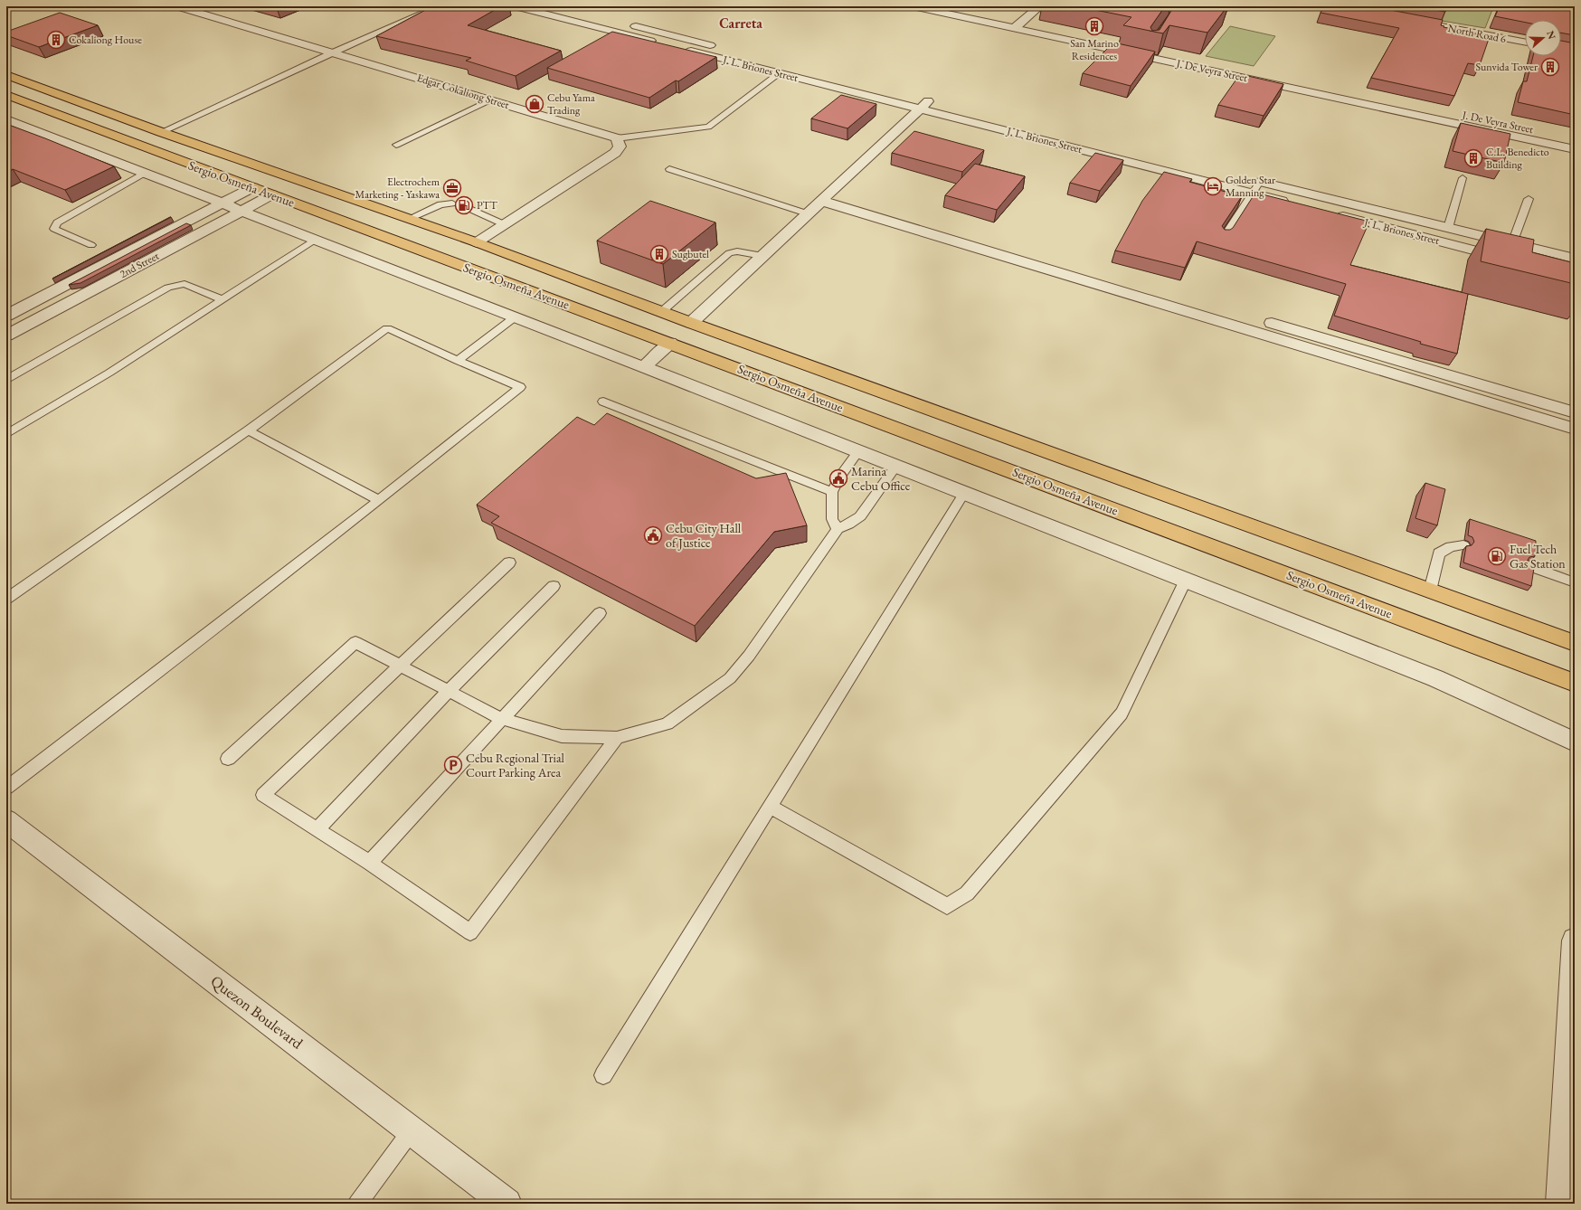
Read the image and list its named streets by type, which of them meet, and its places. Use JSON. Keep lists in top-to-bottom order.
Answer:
{
  "streets": {
    "highway": ["Sergio Osmeña Avenue"],
    "street": [
      "North Road 6",
      "J. L. Briones Street",
      "J. De Veyra Street",
      "Edgar Cokaliong Street",
      "2nd Street",
      "Quezon Boulevard"
    ]
  },
  "crossings": [
    ["Sergio Osmeña Avenue", "2nd Street"]
  ],
  "districts": ["Carreta"],
  "places": {
    "building": [
      "San Marino Residences",
      "Cokaliong House",
      "Sunvida Tower",
      "C.L. Benedicto Building",
      "Sugbutel"
    ],
    "shop": ["Cebu Yama Trading"],
    "hotel": ["Golden Star Manning"],
    "office": ["Electrochem Marketing - Yaskawa"],
    "fuel station": ["PTT", "Fuel Tech Gas Station"],
    "public building": ["Marina Cebu Office", "Cebu City Hall of Justice"],
    "parking": ["Cebu Regional Trial Court Parking Area"]
  },
  "north": "right"
}
